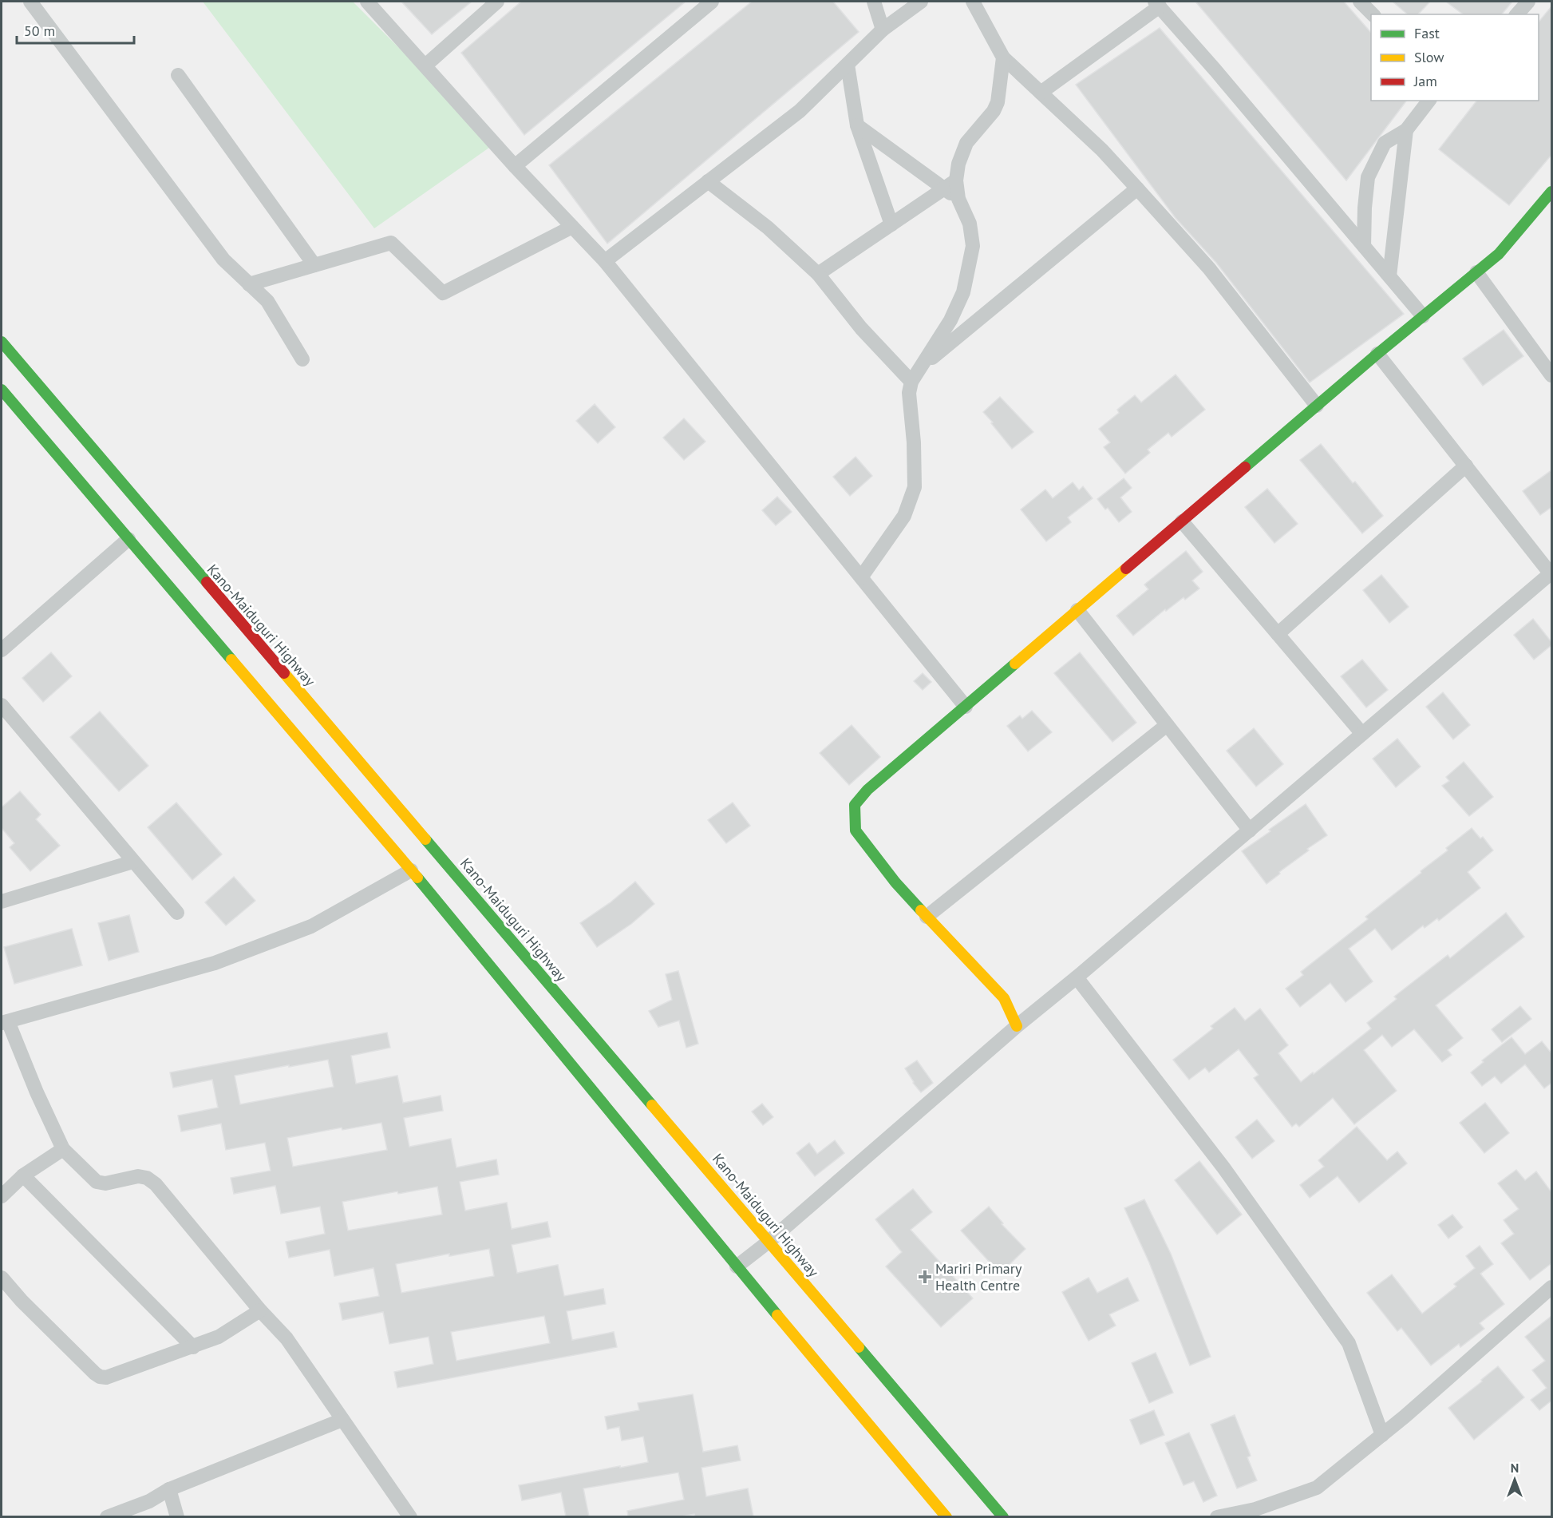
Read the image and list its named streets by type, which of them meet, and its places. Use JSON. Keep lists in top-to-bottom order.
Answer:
{
  "streets": {
    "main road": ["Kano-Maiduguri Highway"]
  },
  "places": {
    "health": ["Mariri Primary Health Centre"]
  },
  "legend": ["Fast", "Slow", "Jam"],
  "scale_bar": "50 m",
  "north": "top"
}
